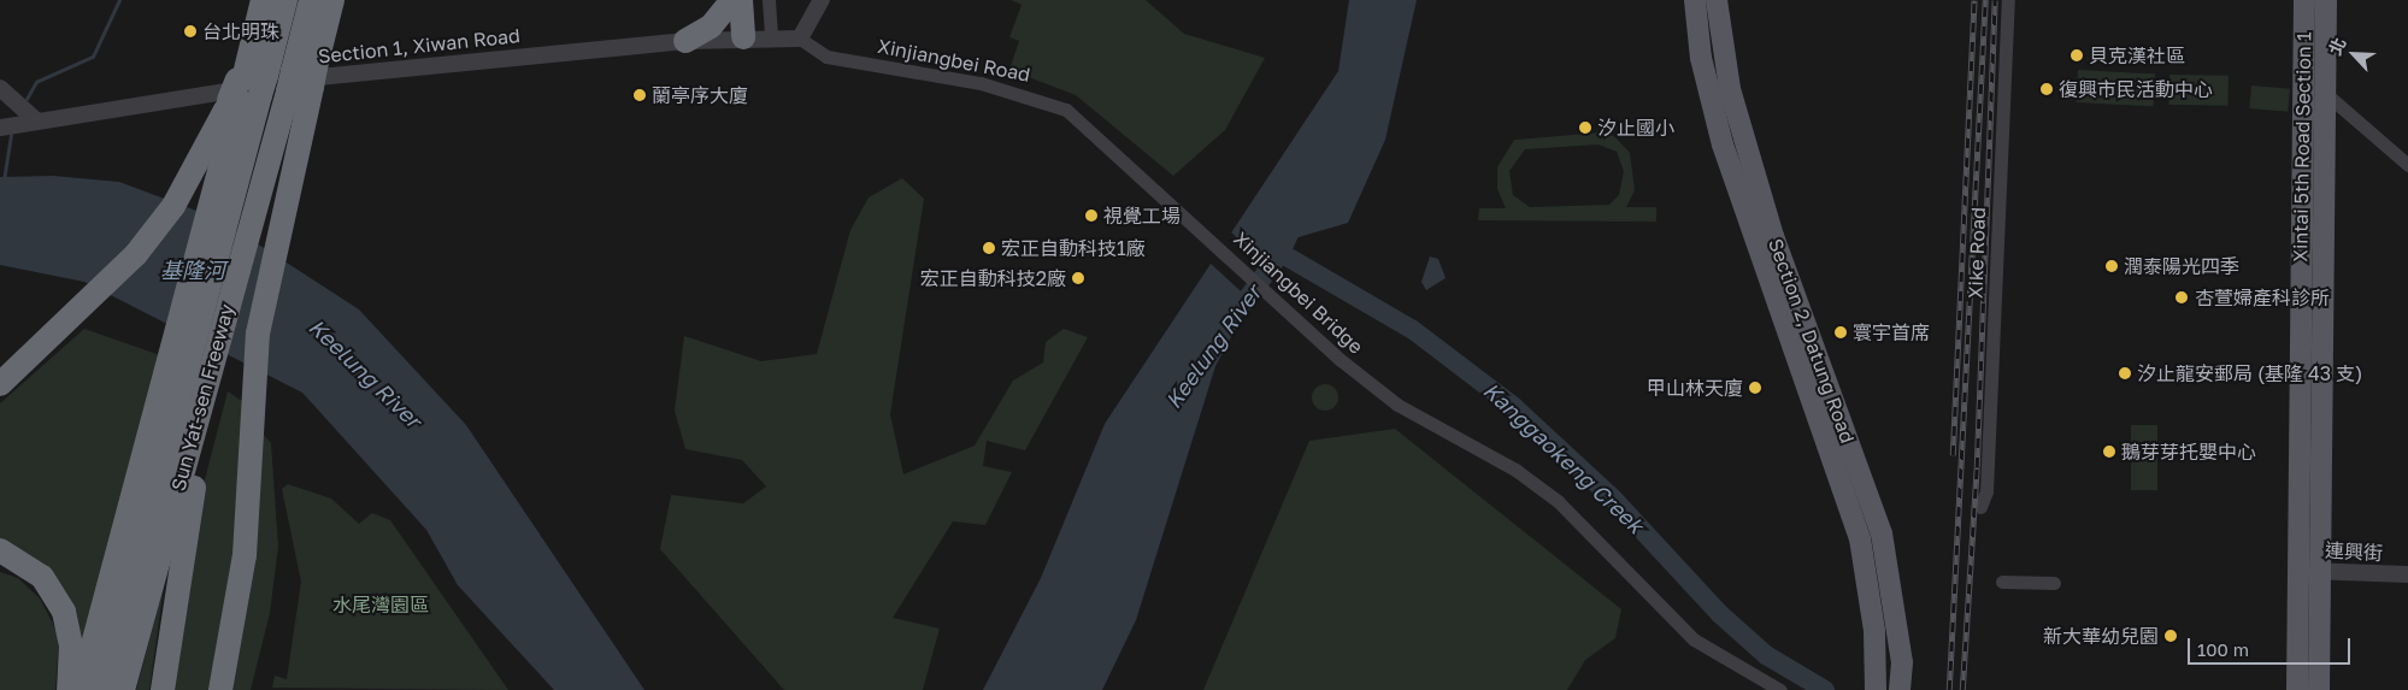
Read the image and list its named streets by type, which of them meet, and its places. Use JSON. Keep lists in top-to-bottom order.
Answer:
{
  "streets": {
    "highway": ["Sun Yat-sen Freeway"],
    "main road": ["Xintai 5th Road Section 1", "Section 2, Datung Road"],
    "street": [
      "Section 1, Xiwan Road",
      "Xinjiangbei Road",
      "Xike Road",
      "Xinjiangbei Bridge",
      "連興街"
    ]
  },
  "crossings": [
    ["Section 1, Xiwan Road", "Xinjiangbei Road"],
    ["Xinjiangbei Road", "Xinjiangbei Bridge"],
    ["Xintai 5th Road Section 1", "連興街"]
  ],
  "water": ["基隆河", "Keelung River", "Kanggaokeng Creek"],
  "parks": ["水尾灣園區"],
  "places": [
    "台北明珠",
    "貝克漢社區",
    "復興市民活動中心",
    "蘭亭序大廈",
    "汐止國小",
    "視覺工場",
    "宏正自動科技1廠",
    "潤泰陽光四季",
    "宏正自動科技2廠",
    "杏萱婦產科診所",
    "寰宇首席",
    "汐止龍安郵局 (基隆 43 支)",
    "甲山林天廈",
    "鵝芽芽托嬰中心",
    "新大華幼兒園"
  ],
  "scale_bar": "100 m",
  "north": "top left"
}
